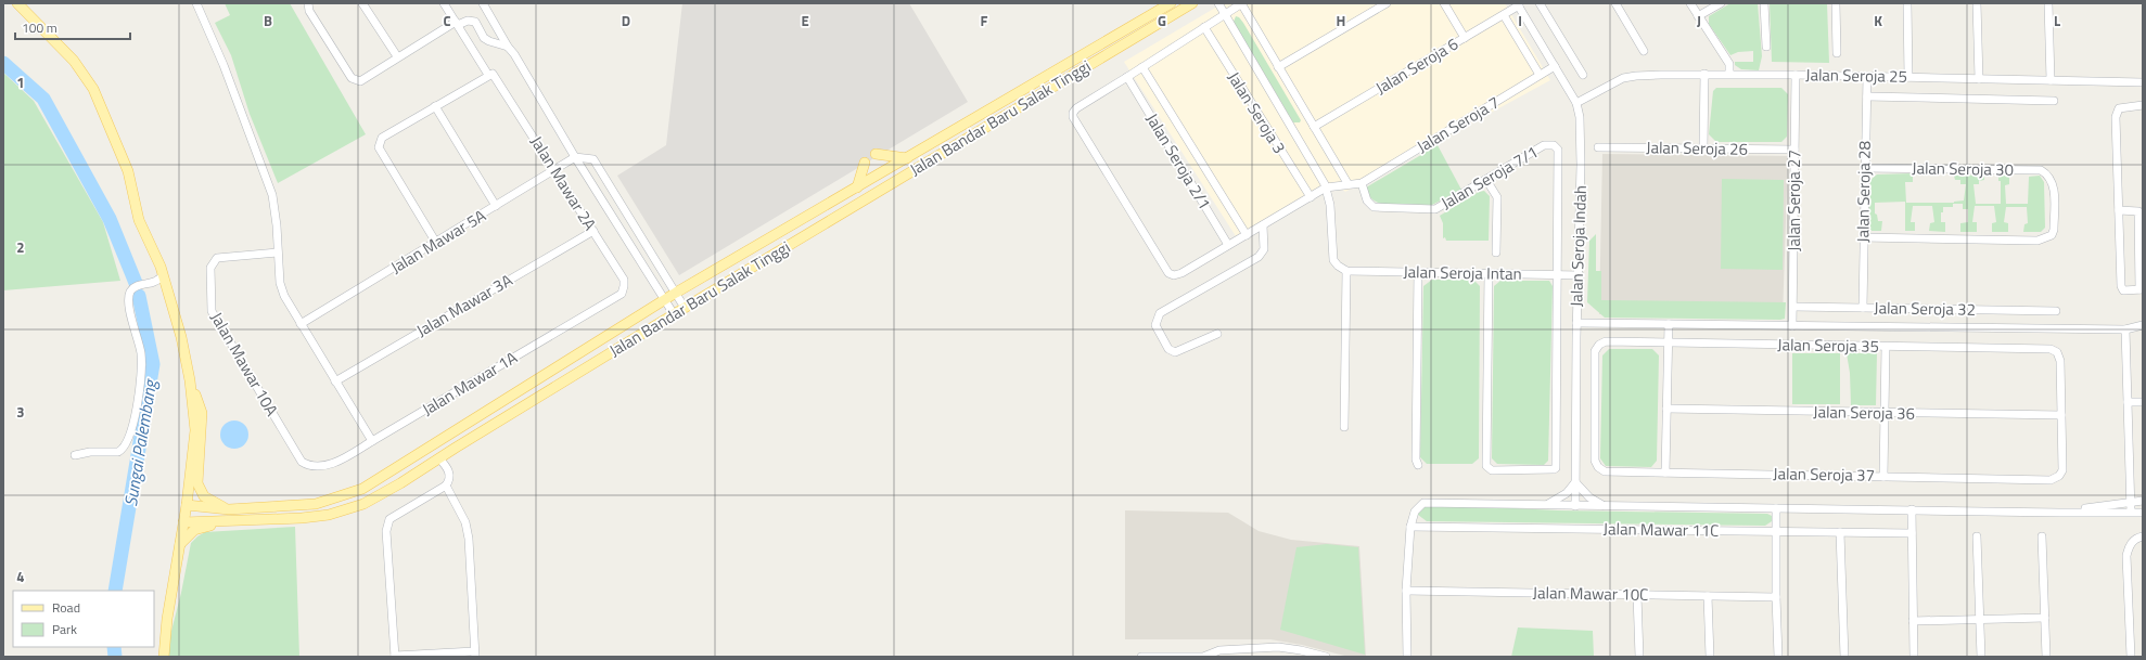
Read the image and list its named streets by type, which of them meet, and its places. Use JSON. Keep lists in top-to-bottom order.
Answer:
{
  "streets": {
    "main road": ["Jalan Bandar Baru Salak Tinggi"],
    "street": [
      "Jalan Seroja 6",
      "Jalan Seroja 25",
      "Jalan Seroja 3",
      "Jalan Seroja 7",
      "Jalan Seroja 26",
      "Jalan Seroja 2/1",
      "Jalan Seroja 30",
      "Jalan Seroja 7/1",
      "Jalan Mawar 2A",
      "Jalan Seroja 28",
      "Jalan Seroja 27",
      "Jalan Mawar 5A",
      "Jalan Seroja Indah",
      "Jalan Seroja Intan",
      "Jalan Mawar 3A",
      "Jalan Seroja 32",
      "Jalan Seroja 35",
      "Jalan Mawar 10A",
      "Jalan Mawar 1A",
      "Jalan Seroja 36",
      "Jalan Seroja 37",
      "Jalan Mawar 11C",
      "Jalan Mawar 10C"
    ]
  },
  "crossings": [
    ["Jalan Seroja 6", "Jalan Seroja Indah"],
    ["Jalan Seroja 25", "Jalan Seroja 28"],
    ["Jalan Seroja 25", "Jalan Seroja 27"],
    ["Jalan Seroja 25", "Jalan Seroja Indah"],
    ["Jalan Seroja 7", "Jalan Seroja 7/1"],
    ["Jalan Seroja 7", "Jalan Seroja Indah"],
    ["Jalan Seroja 26", "Jalan Seroja 27"],
    ["Jalan Seroja 30", "Jalan Seroja 28"],
    ["Jalan Seroja 7/1", "Jalan Seroja Intan"],
    ["Jalan Mawar 2A", "Jalan Mawar 5A"],
    ["Jalan Mawar 2A", "Jalan Mawar 3A"],
    ["Jalan Mawar 2A", "Jalan Mawar 1A"],
    ["Jalan Seroja 28", "Jalan Seroja 32"],
    ["Jalan Seroja 27", "Jalan Seroja 32"],
    ["Jalan Seroja Indah", "Jalan Seroja Intan"],
    ["Jalan Seroja 35", "Jalan Seroja 36"],
    ["Jalan Seroja 35", "Jalan Seroja 37"],
    ["Jalan Mawar 10A", "Jalan Mawar 1A"],
    ["Jalan Seroja 36", "Jalan Seroja 37"]
  ],
  "water": ["Sungai Palembang"],
  "legend": ["Road", "Park"],
  "scale_bar": "100 m",
  "grid": {
    "columns": [
      "B",
      "C",
      "D",
      "E",
      "F",
      "G",
      "H",
      "I",
      "J",
      "K",
      "L"
    ],
    "rows": [
      "1",
      "2",
      "3",
      "4"
    ]
  }
}
